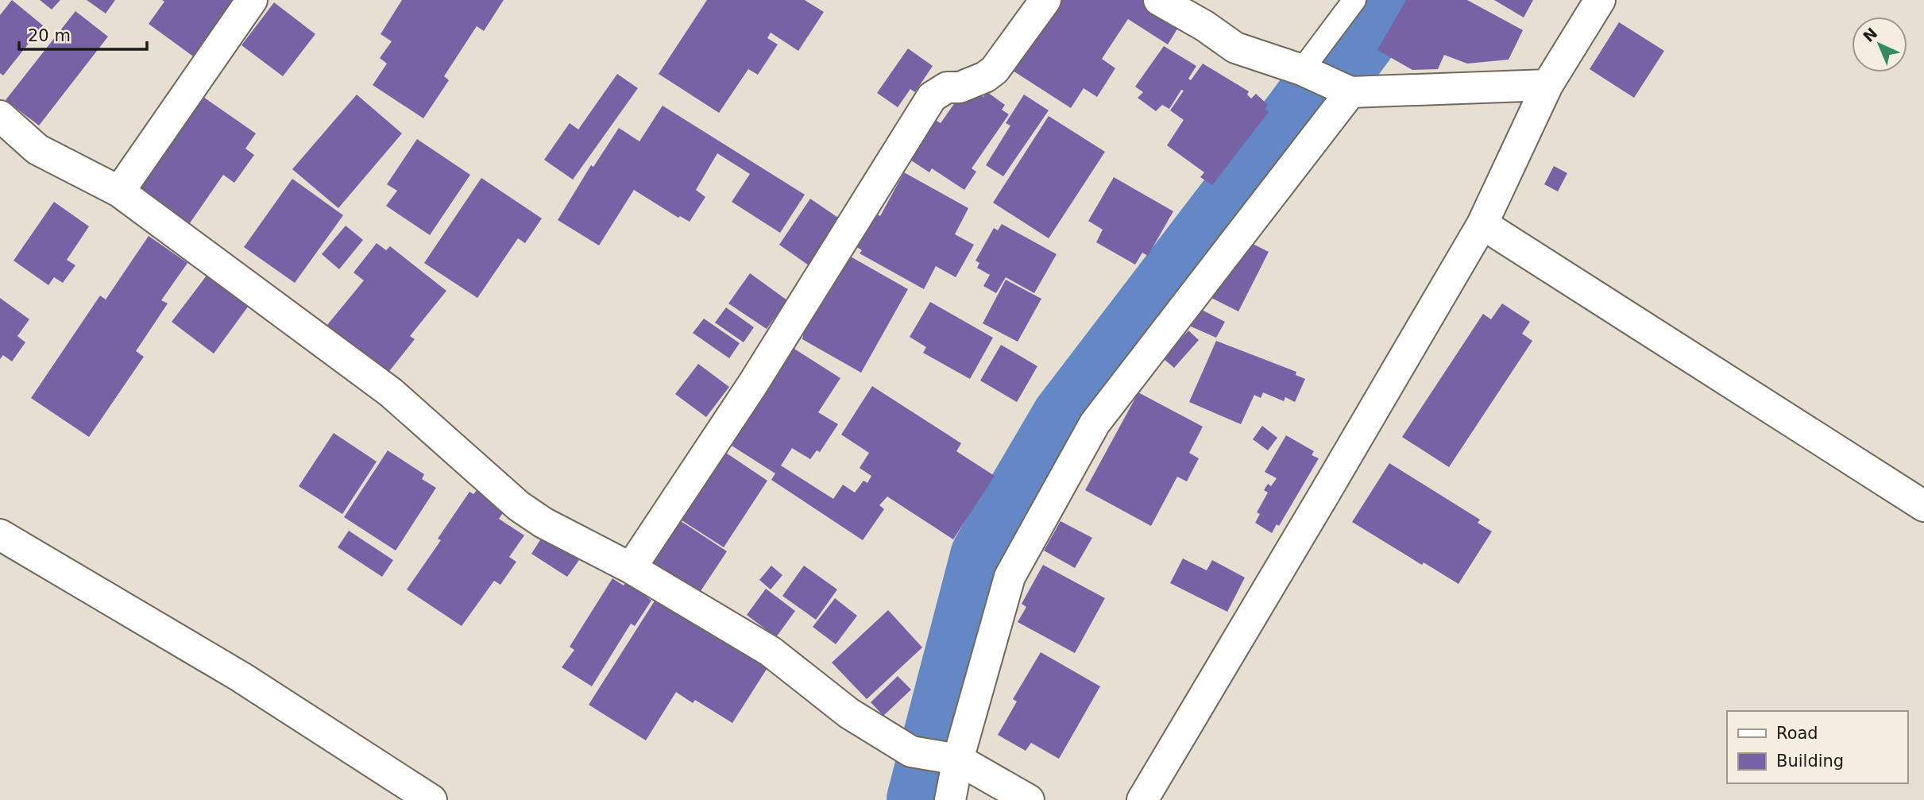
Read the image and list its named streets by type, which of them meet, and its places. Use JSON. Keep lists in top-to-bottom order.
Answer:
{
  "legend": ["Road", "Building"],
  "scale_bar": "20 m",
  "north": "top left"
}
